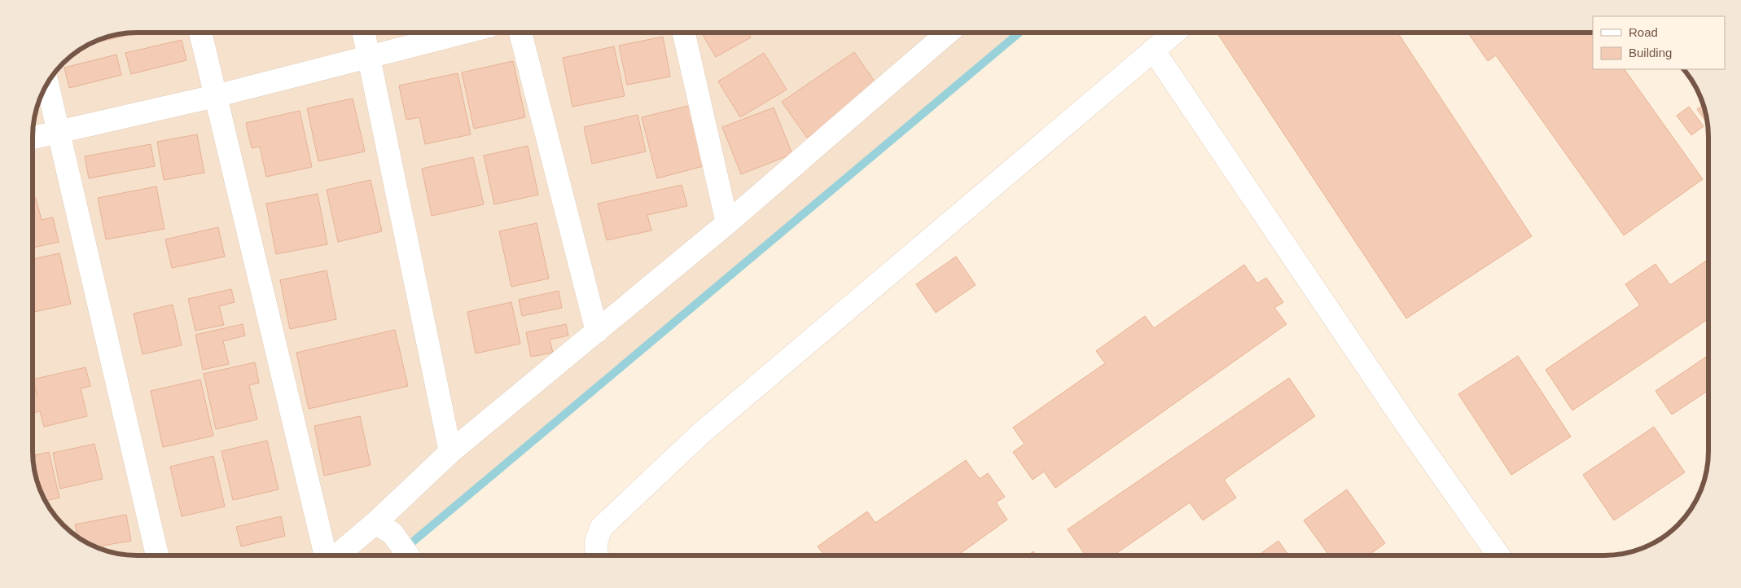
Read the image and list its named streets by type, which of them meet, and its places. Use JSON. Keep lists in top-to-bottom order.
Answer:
{
  "legend": ["Road", "Building"]
}
